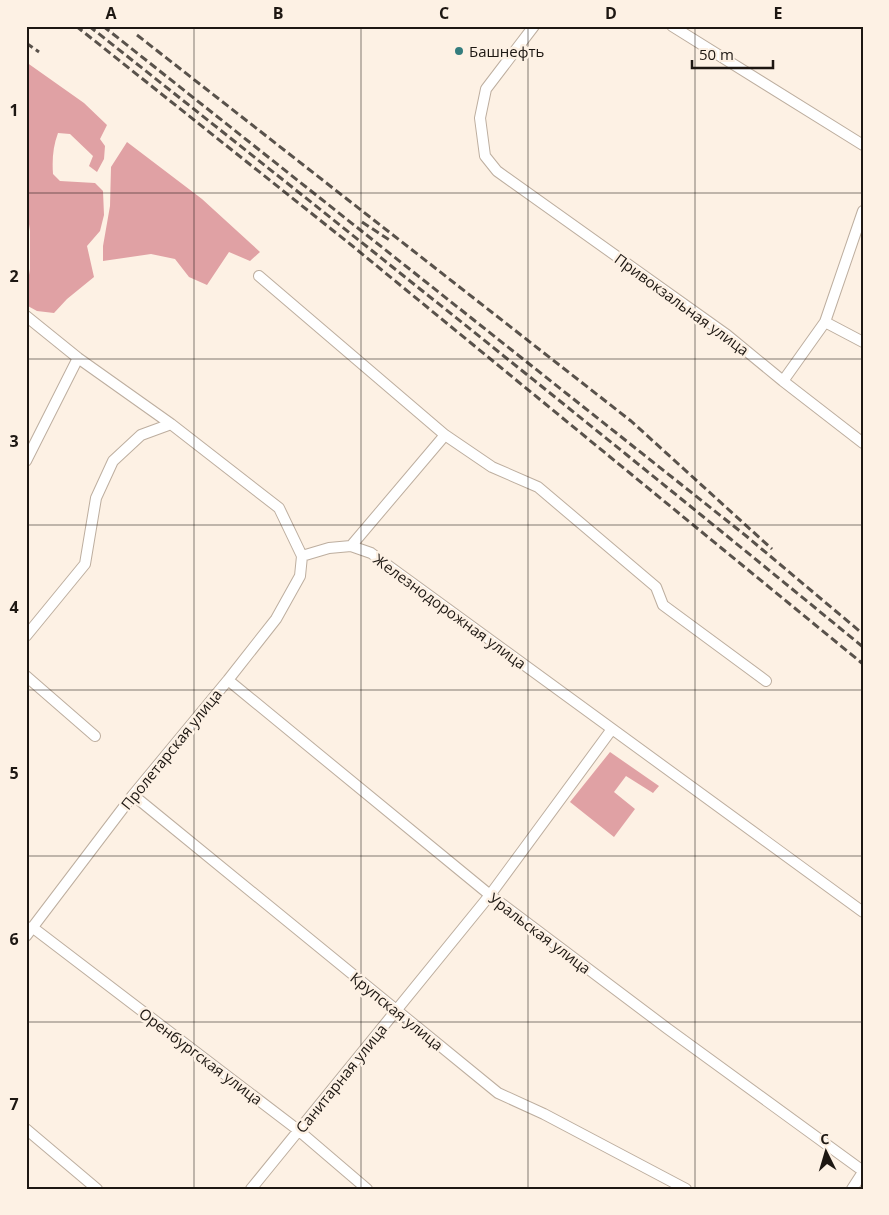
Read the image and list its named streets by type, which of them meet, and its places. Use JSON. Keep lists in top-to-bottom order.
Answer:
{
  "streets": {
    "street": [
      "Привокзальная улица",
      "Железнодорожная улица",
      "Пролетарская улица",
      "Уральская улица",
      "Крупская улица",
      "Оренбургская улица",
      "Санитарная улица"
    ]
  },
  "crossings": [
    ["Железнодорожная улица", "Пролетарская улица"],
    ["Железнодорожная улица", "Санитарная улица"],
    ["Пролетарская улица", "Уральская улица"],
    ["Пролетарская улица", "Крупская улица"],
    ["Пролетарская улица", "Оренбургская улица"],
    ["Уральская улица", "Санитарная улица"],
    ["Крупская улица", "Санитарная улица"],
    ["Оренбургская улица", "Санитарная улица"]
  ],
  "places": ["Башнефть"],
  "scale_bar": "50 m",
  "north": "top",
  "grid": {
    "columns": [
      "A",
      "B",
      "C",
      "D",
      "E"
    ],
    "rows": [
      "1",
      "2",
      "3",
      "4",
      "5",
      "6",
      "7"
    ]
  }
}
